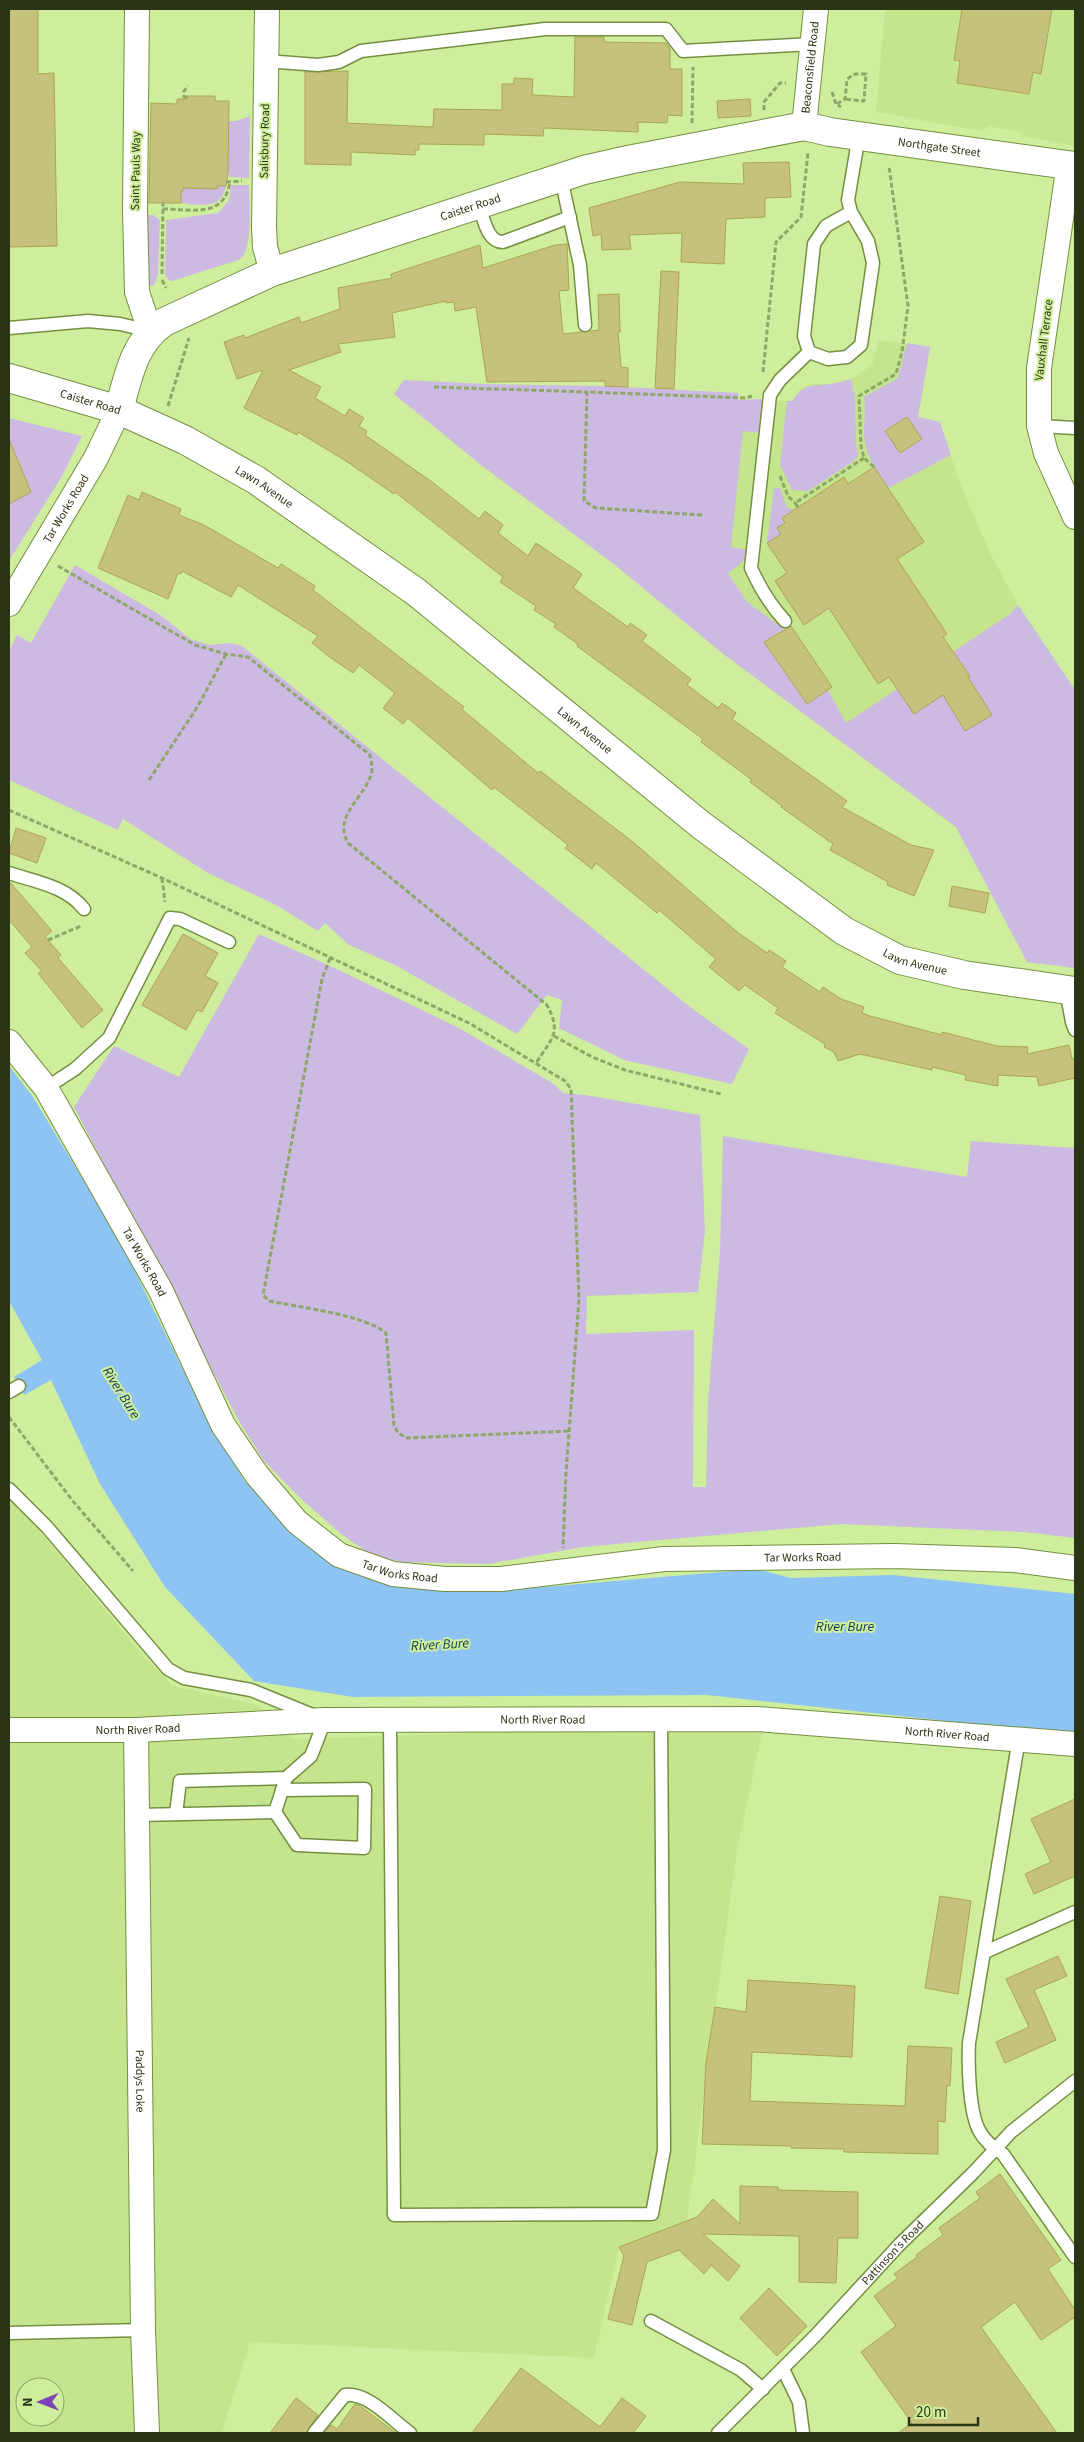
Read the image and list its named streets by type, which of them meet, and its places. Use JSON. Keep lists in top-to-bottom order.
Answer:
{
  "streets": {
    "main road": ["Northgate Street", "Caister Road", "Lawn Avenue"],
    "street": [
      "Beaconsfield Road",
      "Salisbury Road",
      "Saint Pauls Way",
      "Vauxhall Terrace",
      "Tar Works Road",
      "North River Road",
      "Paddys Loke"
    ],
    "lane": ["Pattinson's Road"]
  },
  "crossings": [
    ["Beaconsfield Road", "Northgate Street"],
    ["Beaconsfield Road", "Caister Road"],
    ["Salisbury Road", "Caister Road"],
    ["Northgate Street", "Caister Road"],
    ["Northgate Street", "Vauxhall Terrace"],
    ["Saint Pauls Way", "Caister Road"],
    ["Caister Road", "Lawn Avenue"],
    ["Caister Road", "Tar Works Road"],
    ["Lawn Avenue", "Tar Works Road"],
    ["North River Road", "Paddys Loke"]
  ],
  "water": ["River Bure"],
  "scale_bar": "20 m",
  "north": "left"
}
